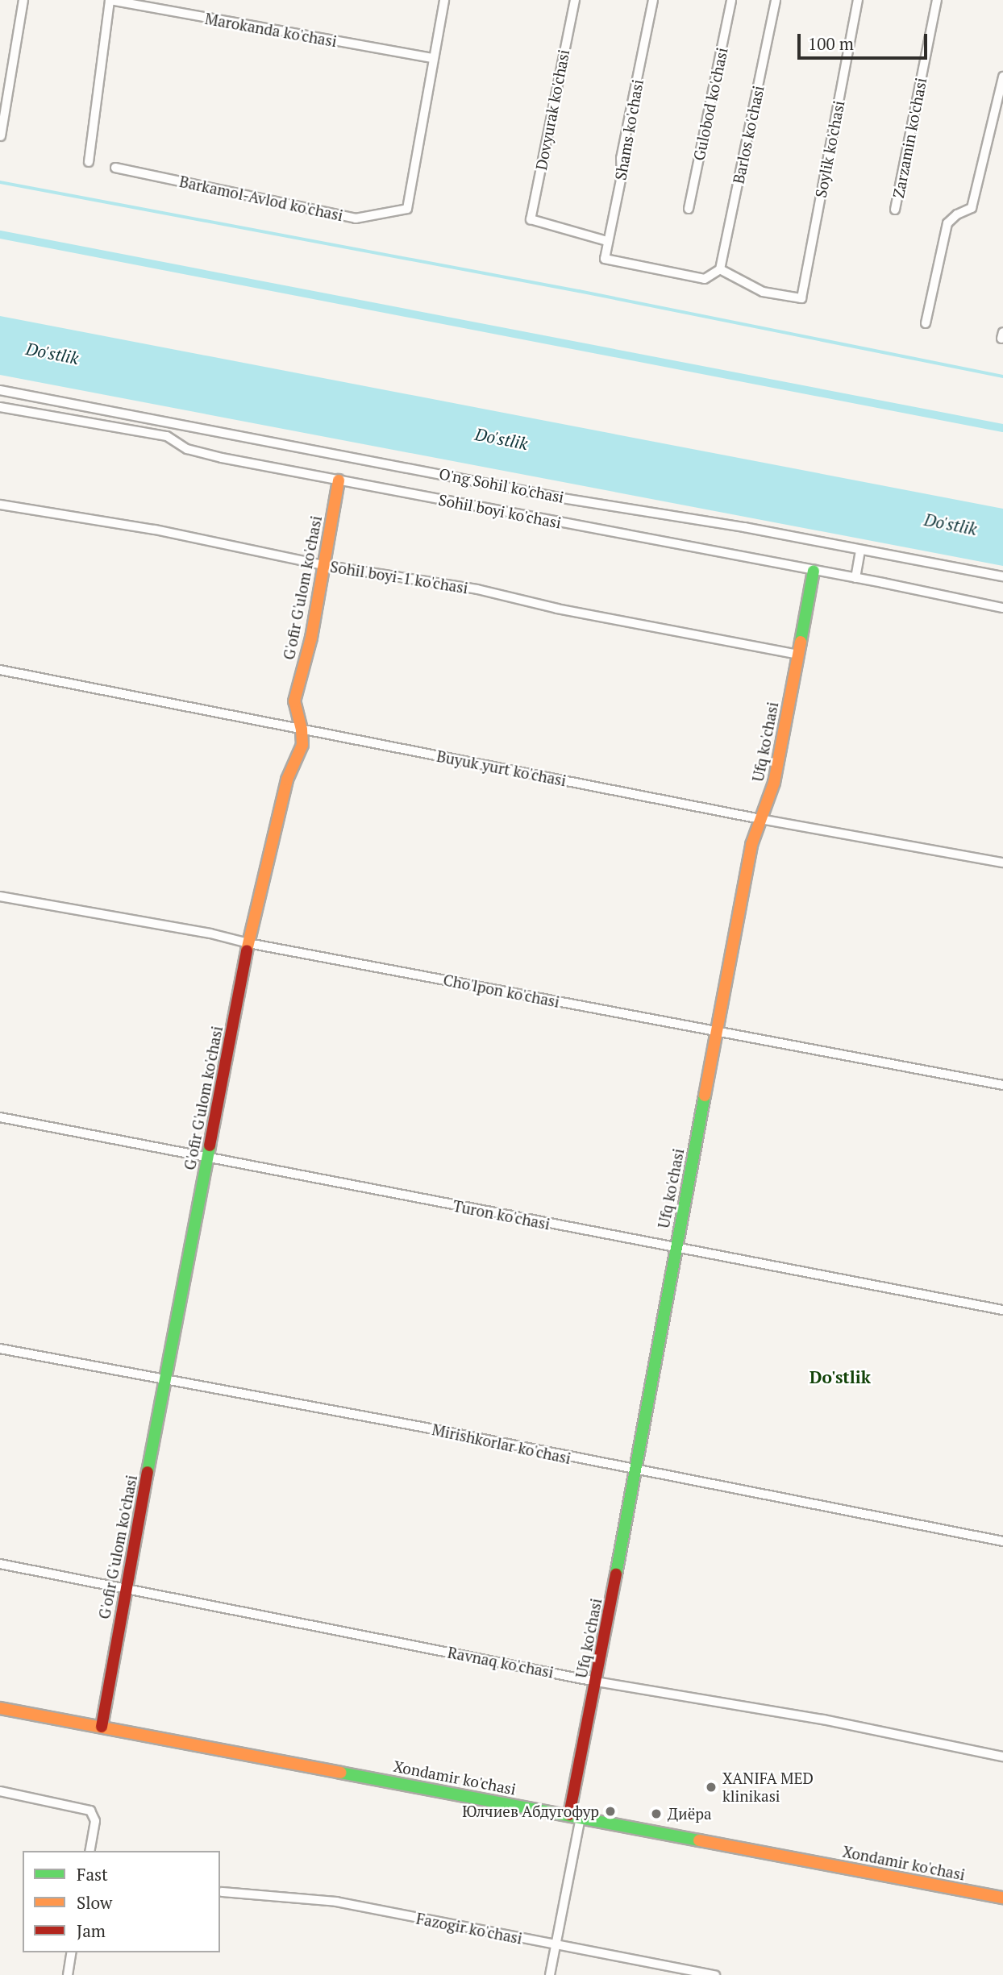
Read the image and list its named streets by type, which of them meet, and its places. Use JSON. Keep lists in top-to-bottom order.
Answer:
{
  "streets": {
    "street": [
      "Marokanda ko'chasi",
      "Gulobod ko'chasi",
      "Dovyurak ko'chasi",
      "Shams ko'chasi",
      "Barlos ko'chasi",
      "Zarzamin ko'chasi",
      "Soylik ko'chasi",
      "Barkamol-Avlod ko'chasi",
      "O'ng Sohil ko'chasi",
      "Sohil boyi ko'chasi",
      "Sohil boyi-1 ko'chasi",
      "G'ofir G'ulom ko'chasi",
      "Ufq ko'chasi",
      "Buyuk yurt ko'chasi",
      "Cho'lpon ko'chasi",
      "Turon ko'chasi",
      "Mirishkorlar ko'chasi",
      "Ravnaq ko'chasi",
      "Xondamir ko'chasi",
      "Fazogir ko'chasi"
    ]
  },
  "crossings": [
    ["Marokanda ko'chasi", "Barkamol-Avlod ko'chasi"],
    ["Dovyurak ko'chasi", "Shams ko'chasi"],
    ["Shams ko'chasi", "Barlos ko'chasi"],
    ["Shams ko'chasi", "Soylik ko'chasi"],
    ["Barlos ko'chasi", "Soylik ko'chasi"],
    ["Sohil boyi ko'chasi", "G'ofir G'ulom ko'chasi"],
    ["Sohil boyi ko'chasi", "Ufq ko'chasi"],
    ["Sohil boyi-1 ko'chasi", "G'ofir G'ulom ko'chasi"],
    ["Sohil boyi-1 ko'chasi", "Ufq ko'chasi"],
    ["G'ofir G'ulom ko'chasi", "Buyuk yurt ko'chasi"],
    ["G'ofir G'ulom ko'chasi", "Cho'lpon ko'chasi"],
    ["G'ofir G'ulom ko'chasi", "Turon ko'chasi"],
    ["G'ofir G'ulom ko'chasi", "Mirishkorlar ko'chasi"],
    ["G'ofir G'ulom ko'chasi", "Ravnaq ko'chasi"],
    ["G'ofir G'ulom ko'chasi", "Xondamir ko'chasi"],
    ["Ufq ko'chasi", "Buyuk yurt ko'chasi"],
    ["Ufq ko'chasi", "Cho'lpon ko'chasi"],
    ["Ufq ko'chasi", "Turon ko'chasi"],
    ["Ufq ko'chasi", "Mirishkorlar ko'chasi"],
    ["Ufq ko'chasi", "Ravnaq ko'chasi"],
    ["Ufq ko'chasi", "Xondamir ko'chasi"]
  ],
  "districts": ["Do'stlik"],
  "water": ["Do'stlik"],
  "places": ["XANIFA MED klinikasi", "Юлчиев Абдугофур", "Диёра"],
  "legend": ["Fast", "Slow", "Jam"],
  "scale_bar": "100 m"
}
